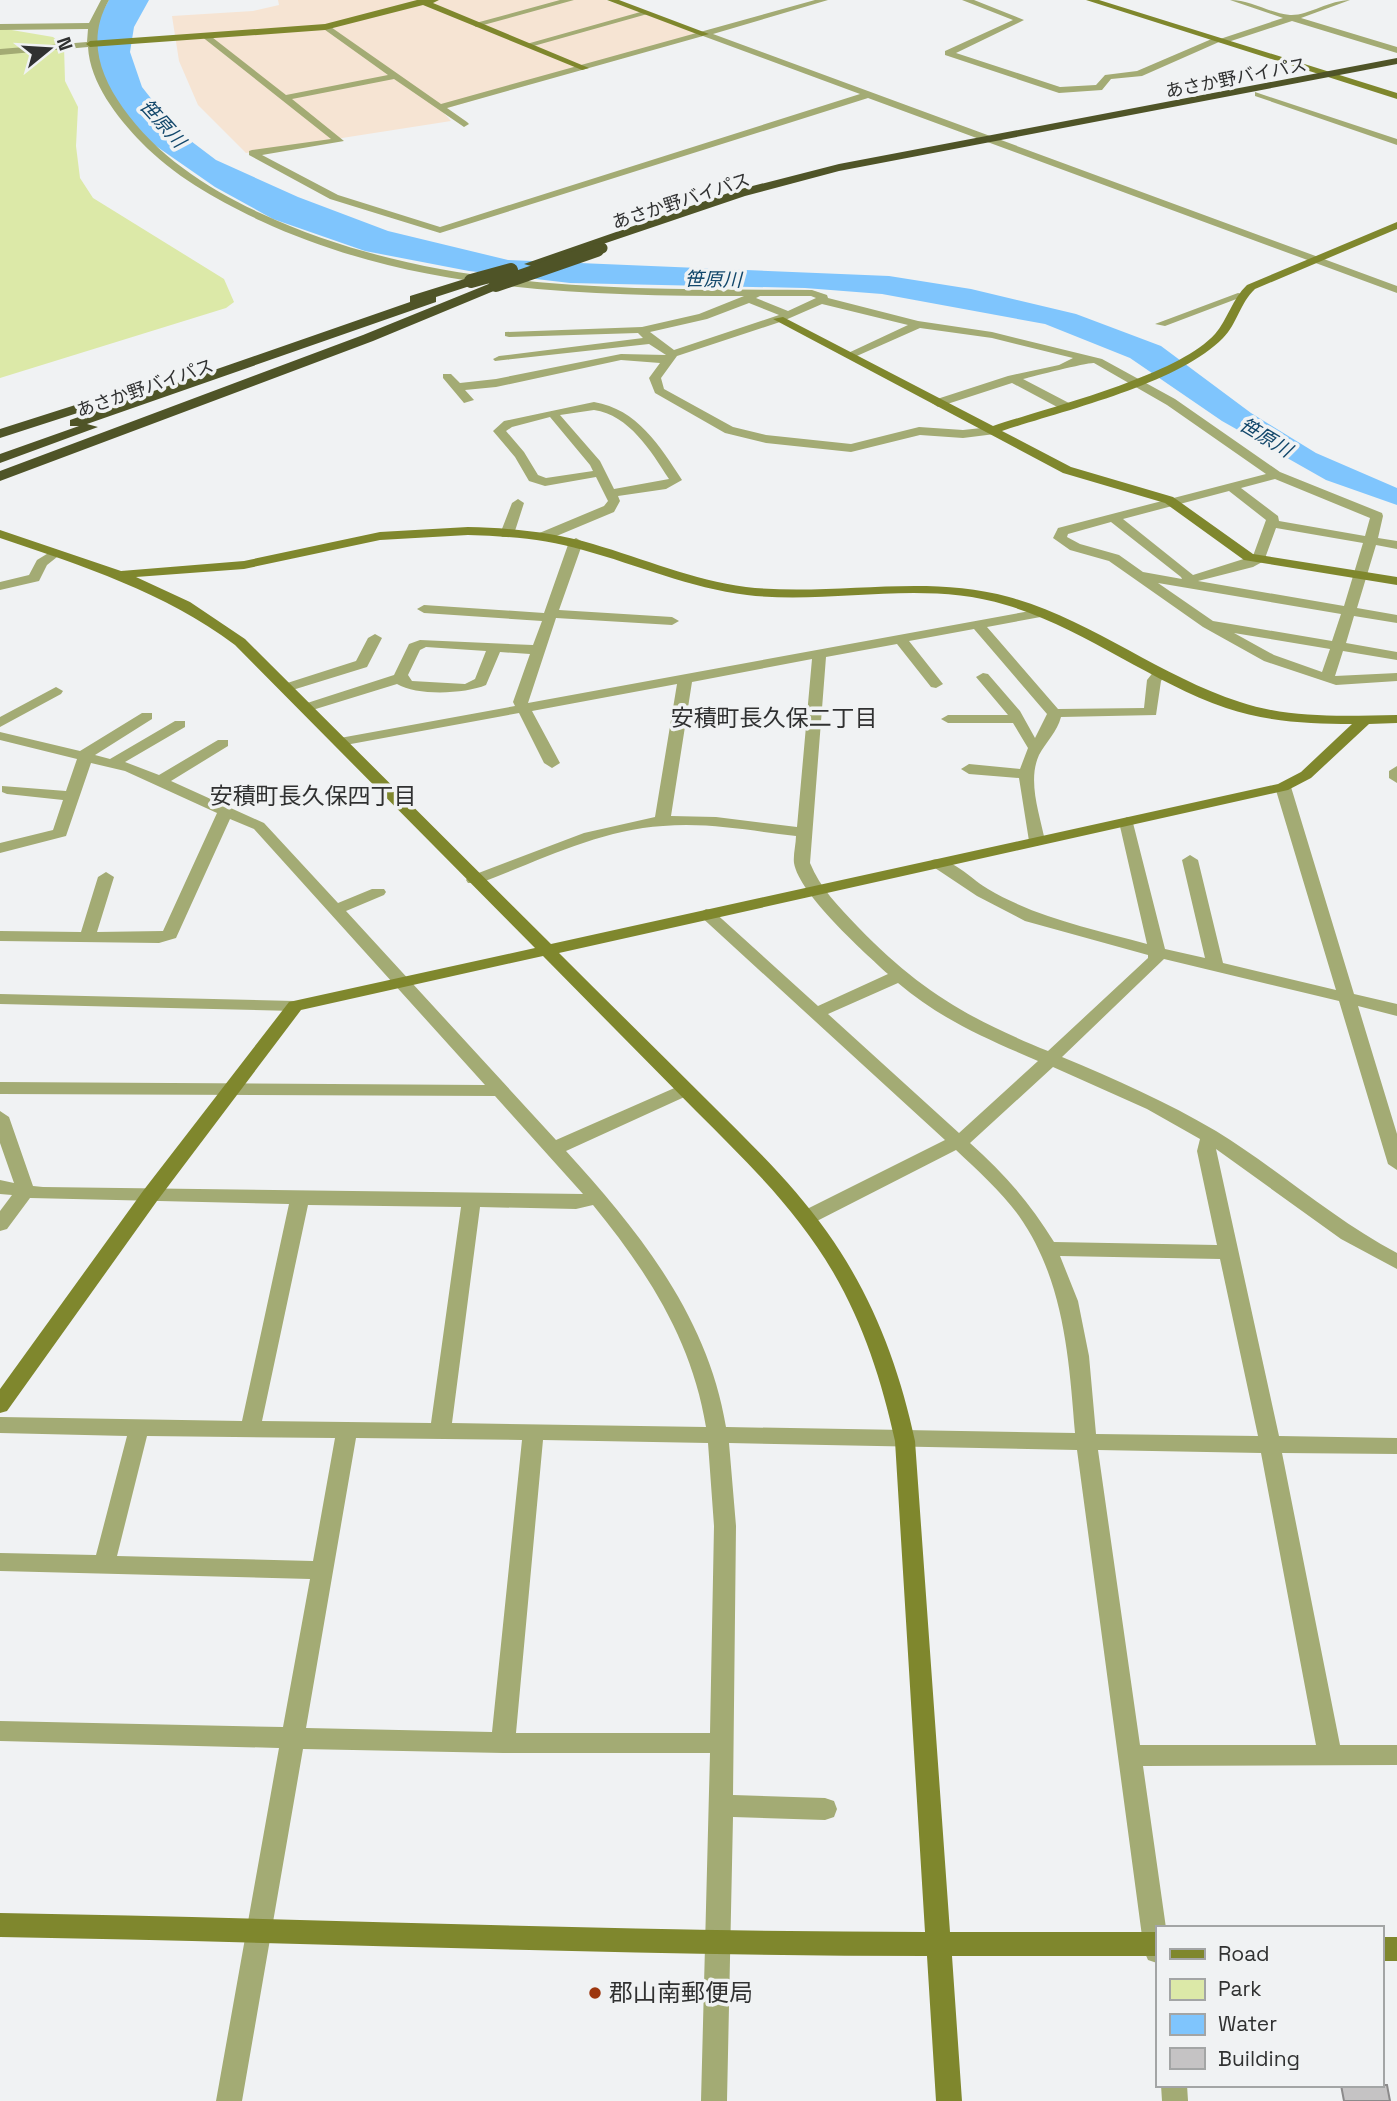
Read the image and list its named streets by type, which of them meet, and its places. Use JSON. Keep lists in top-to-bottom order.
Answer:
{
  "streets": {
    "highway": ["あさか野バイパス"]
  },
  "districts": ["安積町長久保二丁目", "安積町長久保四丁目"],
  "water": ["笹原川"],
  "places": ["郡山南郵便局"],
  "legend": [
    "Road",
    "Park",
    "Water",
    "Building"
  ],
  "north": "right"
}
